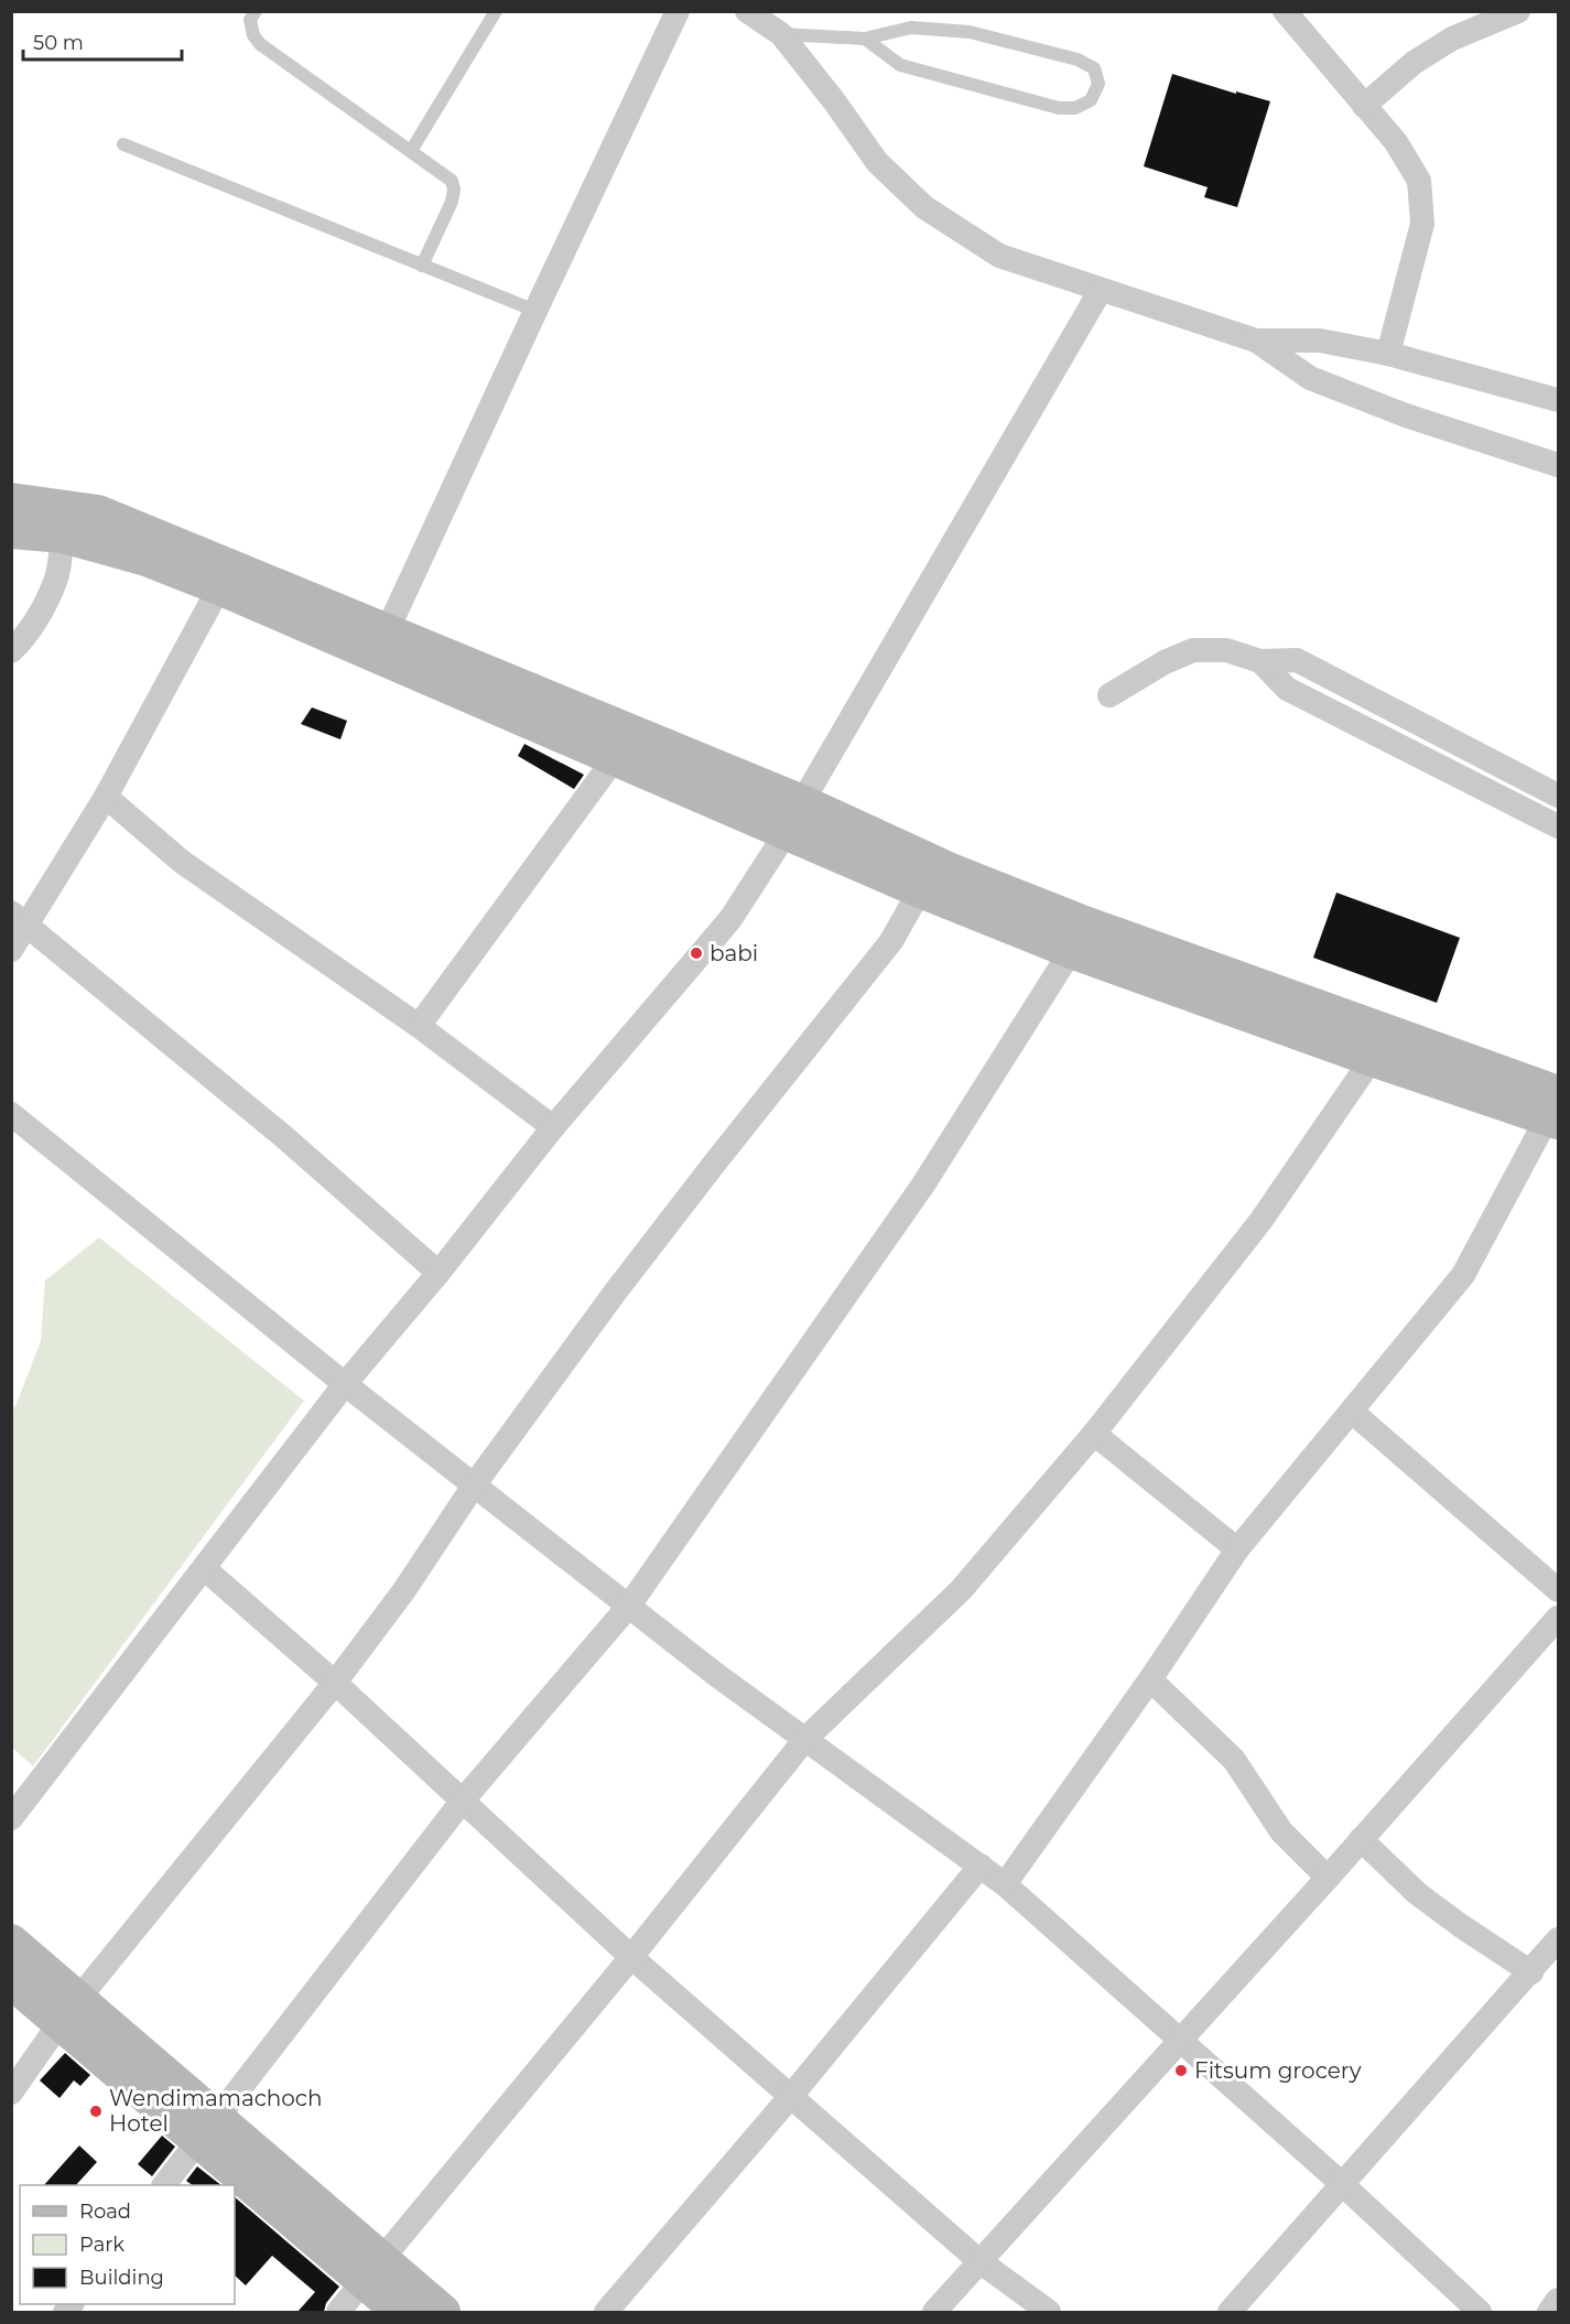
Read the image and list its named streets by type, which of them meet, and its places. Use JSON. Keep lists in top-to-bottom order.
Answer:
{
  "places": ["babi", "Fitsum grocery", "Wendimamachoch Hotel"],
  "legend": ["Road", "Park", "Building"],
  "scale_bar": "50 m"
}
